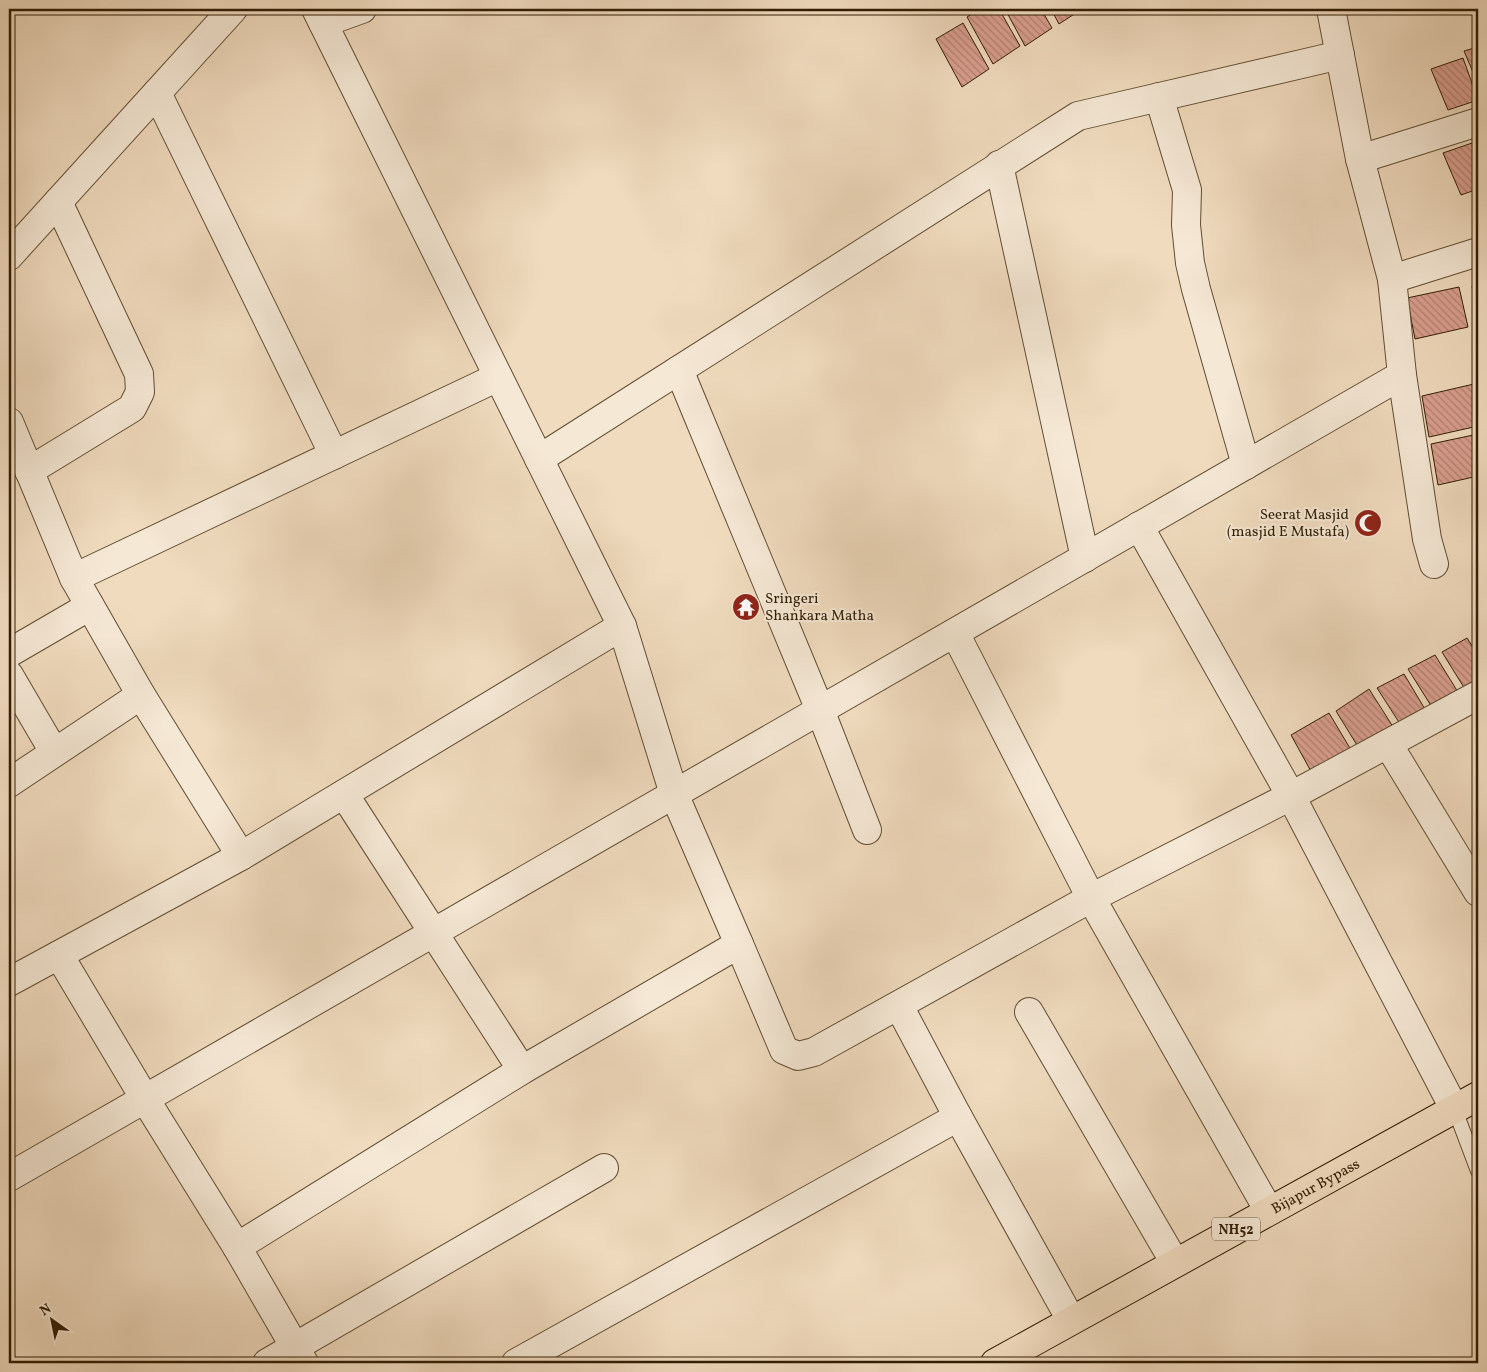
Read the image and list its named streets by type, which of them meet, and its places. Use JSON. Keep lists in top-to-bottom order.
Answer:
{
  "streets": {
    "highway": ["Bijapur Bypass", "NH52"]
  },
  "places": {
    "mosque": ["Seerat Masjid (masjid E Mustafa)"],
    "temple": ["Sringeri Shankara Matha"]
  },
  "north": "top left"
}
